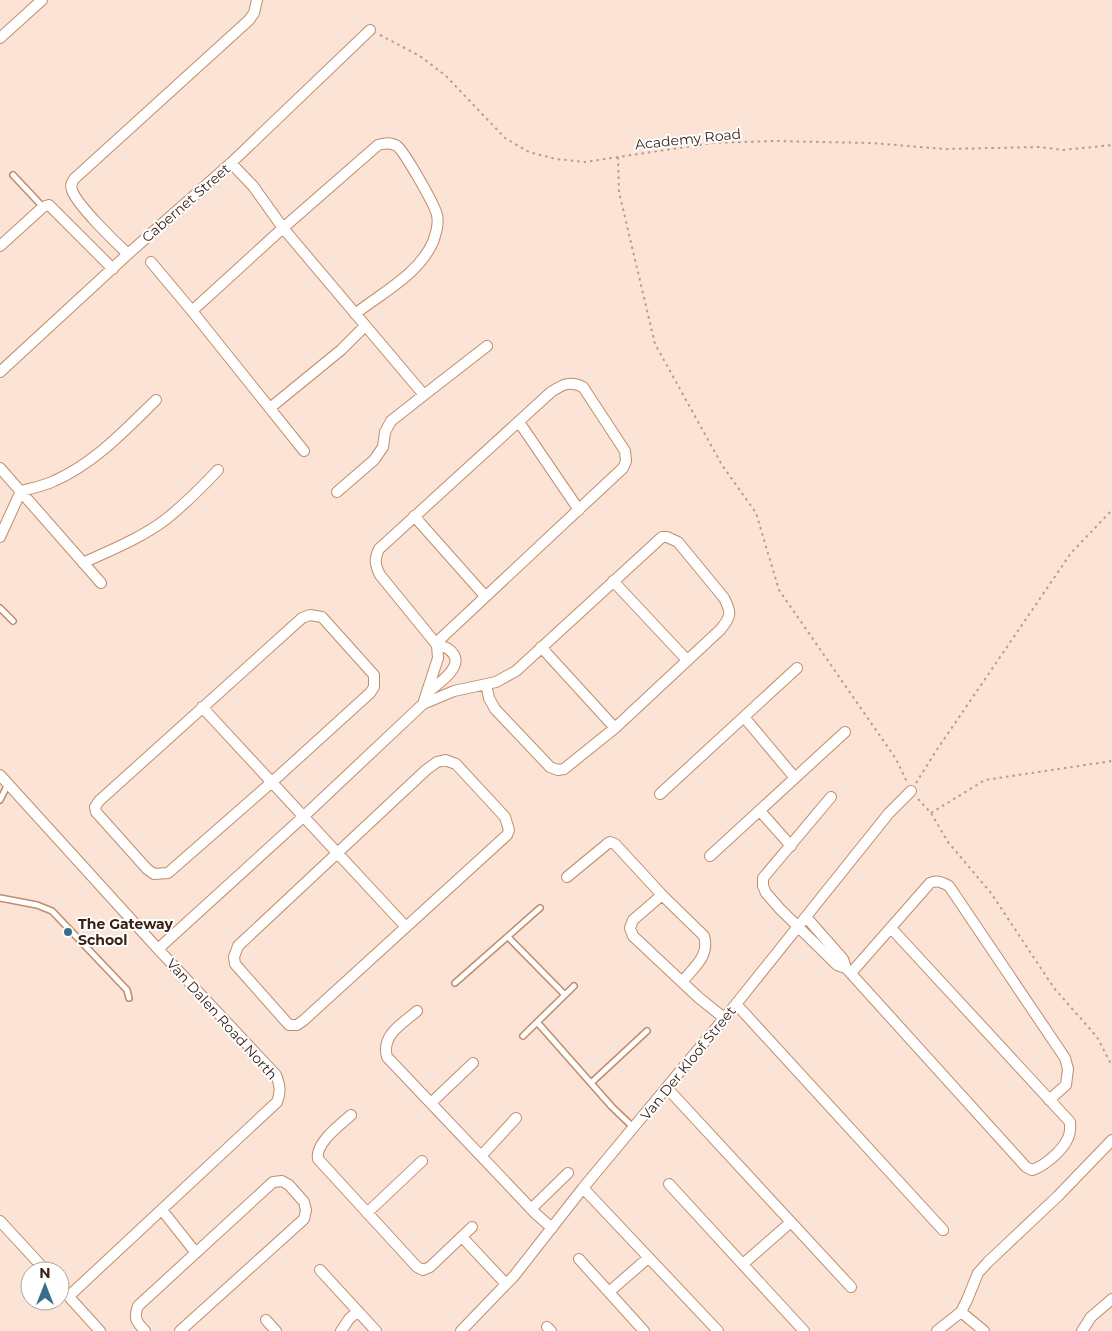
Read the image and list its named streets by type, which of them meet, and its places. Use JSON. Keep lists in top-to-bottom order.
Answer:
{
  "streets": {
    "street": ["Cabernet Street", "Van Dalen Road North", "Van Der Kloof Street"],
    "path": ["Academy Road"]
  },
  "crossings": [
    ["Academy Road", "Cabernet Street"]
  ],
  "places": ["The Gateway School"],
  "north": "top"
}
